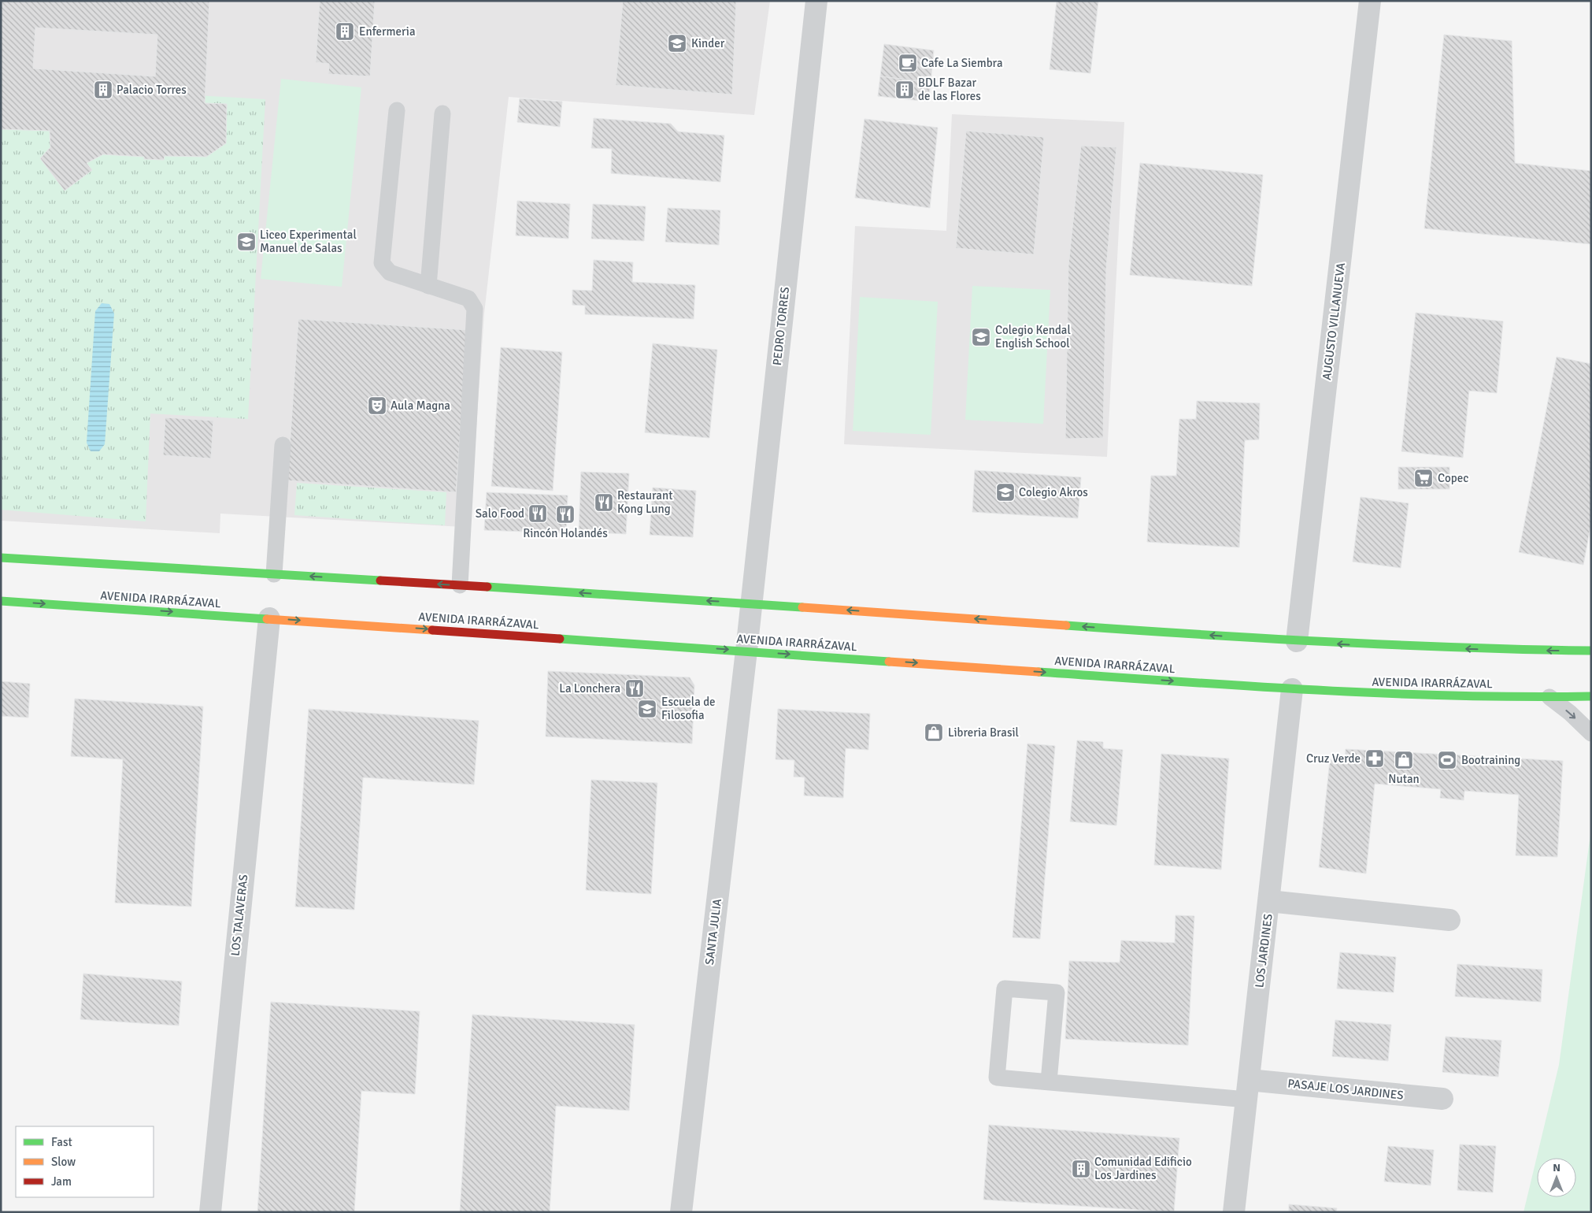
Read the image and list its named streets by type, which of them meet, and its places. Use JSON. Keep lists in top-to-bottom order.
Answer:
{
  "streets": {
    "main road": ["AVENIDA IRARRÁZAVAL"],
    "street": [
      "AUGUSTO VILLANUEVA",
      "PEDRO TORRES",
      "LOS TALAVERAS",
      "SANTA JULIA",
      "LOS JARDINES",
      "PASAJE LOS JARDINES"
    ]
  },
  "crossings": [
    ["PEDRO TORRES", "AVENIDA IRARRÁZAVAL"],
    ["PEDRO TORRES", "SANTA JULIA"],
    ["AVENIDA IRARRÁZAVAL", "LOS TALAVERAS"],
    ["AVENIDA IRARRÁZAVAL", "SANTA JULIA"],
    ["AVENIDA IRARRÁZAVAL", "LOS JARDINES"],
    ["LOS JARDINES", "PASAJE LOS JARDINES"]
  ],
  "places": {
    "building": [
      "Enfermeria",
      "Palacio Torres",
      "BDLF Bazar de las Flores",
      "Comunidad Edificio Los Jardines"
    ],
    "school or university": [
      "Kinder",
      "Liceo Experimental Manuel de Salas",
      "Colegio Kendal English School",
      "Colegio Akros",
      "Escuela de Filosofia"
    ],
    "cafe": ["Cafe La Siembra"],
    "theatre": ["Aula Magna"],
    "supermarket": ["Copec"],
    "restaurant": [
      "Restaurant Kong Lung",
      "Salo Food",
      "Rincón Holandés",
      "La Lonchera"
    ],
    "shop": ["Libreria Brasil", "Nutan"],
    "pharmacy": ["Cruz Verde"],
    "sports": ["Bootraining"]
  },
  "legend": ["Fast", "Slow", "Jam"],
  "north": "top"
}
